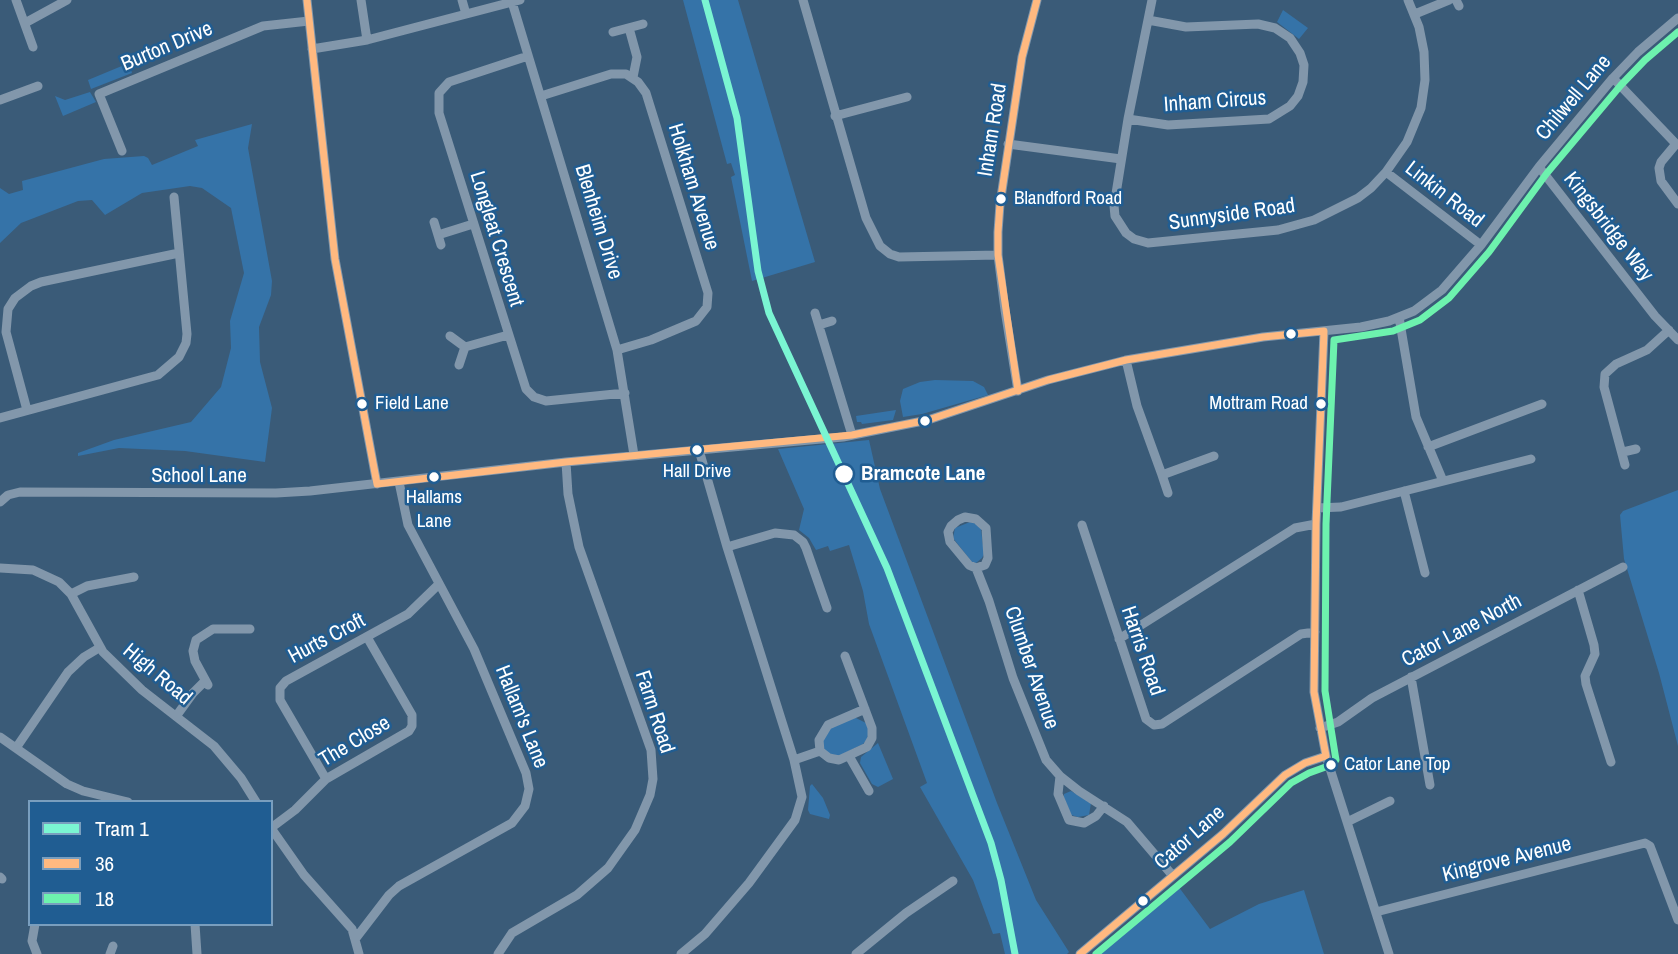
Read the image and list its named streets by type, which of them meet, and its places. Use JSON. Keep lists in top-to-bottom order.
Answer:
{
  "streets": {
    "street": [
      "Burton Drive",
      "Chilwell Lane",
      "Inham Circus",
      "Inham Road",
      "Holkham Avenue",
      "Linkin Road",
      "Sunnyside Road",
      "Blenheim Drive",
      "Kingsbridge Way",
      "Longleat Crescent",
      "School Lane",
      "Cator Lane North",
      "Hurts Croft",
      "Harris Road",
      "Clumber Avenue",
      "High Road",
      "Farm Road",
      "Hallam's Lane",
      "The Close",
      "Cator Lane",
      "Kingrove Avenue"
    ]
  },
  "crossings": [
    ["Chilwell Lane", "Linkin Road"],
    ["Chilwell Lane", "Kingsbridge Way"],
    ["Inham Circus", "Sunnyside Road"],
    ["Holkham Avenue", "Blenheim Drive"],
    ["Linkin Road", "Sunnyside Road"],
    ["Blenheim Drive", "Longleat Crescent"],
    ["School Lane", "Hallam's Lane"],
    ["Hurts Croft", "Hallam's Lane"],
    ["Hurts Croft", "The Close"],
    ["Clumber Avenue", "Cator Lane"]
  ],
  "places": [
    "Blandford Road",
    "Field Lane",
    "Mottram Road",
    "Hall Drive",
    "Bramcote Lane",
    "Hallams Lane",
    "Cator Lane Top"
  ],
  "lines": ["tram line 1", "transit line 36", "transit line 18"],
  "legend": ["Tram 1", "36", "18"]
}
